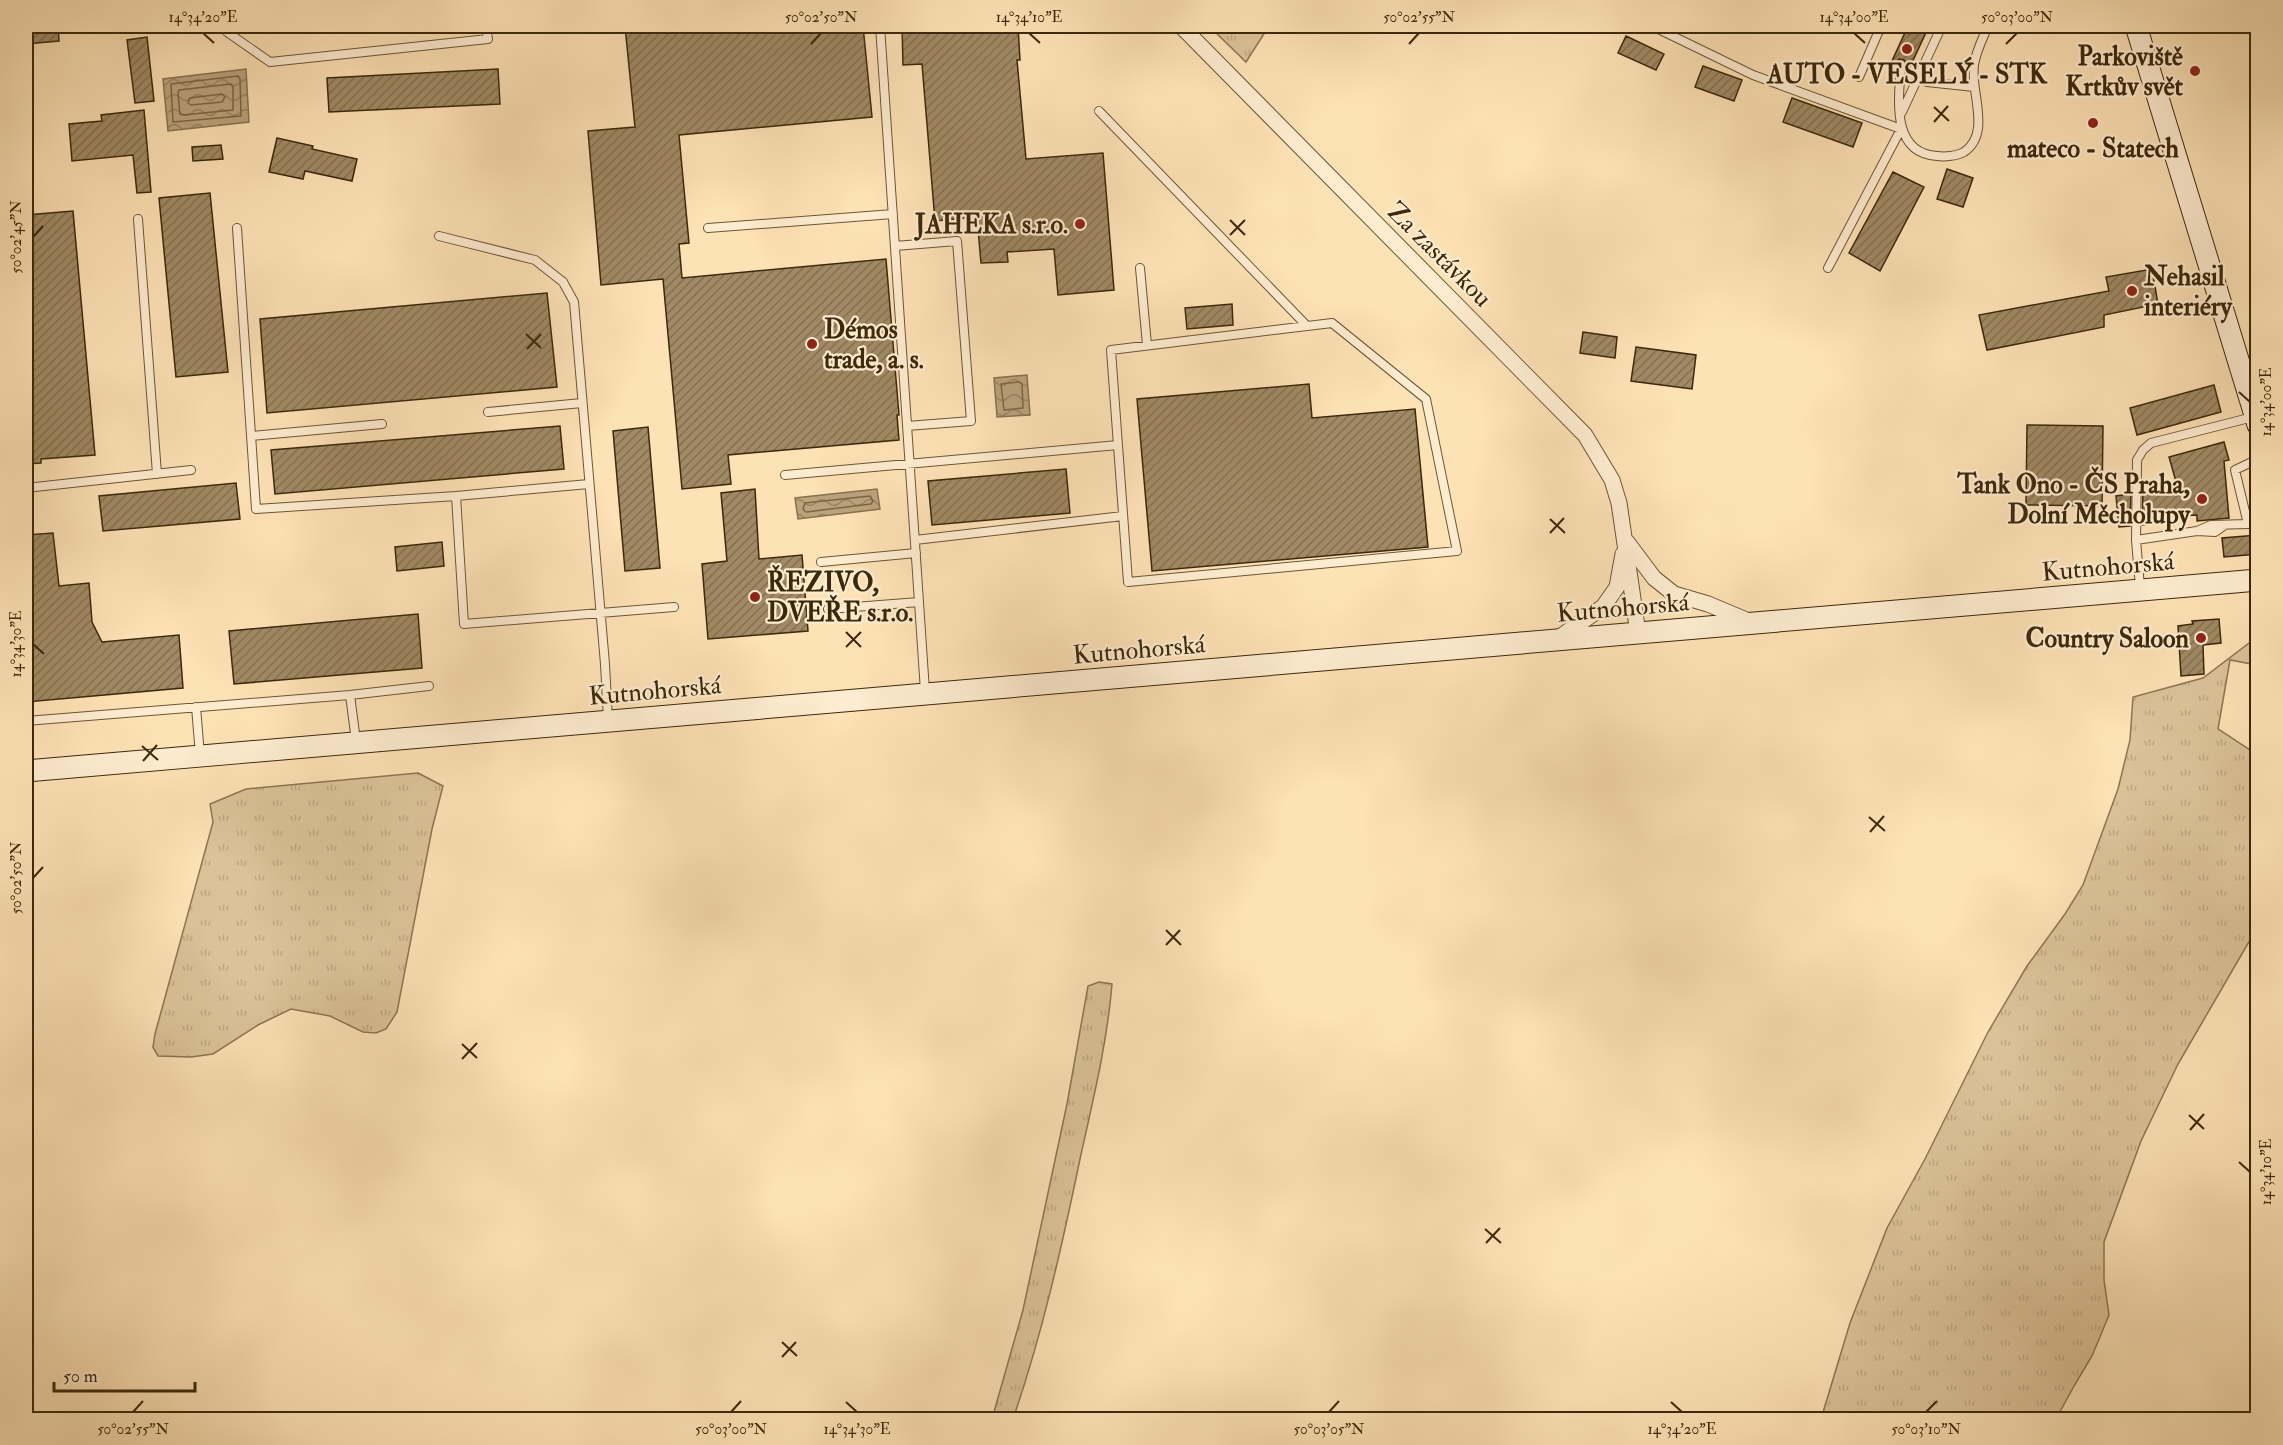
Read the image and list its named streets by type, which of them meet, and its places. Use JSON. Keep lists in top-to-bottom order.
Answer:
{
  "streets": {
    "main road": ["Kutnohorská"],
    "street": ["Za zastávkou"]
  },
  "crossings": [
    ["Za zastávkou", "Kutnohorská"]
  ],
  "places": [
    "AUTO - VESELÝ - STK",
    "Parkoviště Krtkův svět",
    "mateco - Statech",
    "JAHEKA s.r.o.",
    "Nehasil interiéry",
    "Démos trade, a. s.",
    "Tank Ono - ČS Praha, Dolní Měcholupy",
    "ŘEZIVO, DVEŘE s.r.o.",
    "Country Saloon"
  ],
  "scale_bar": "50 m",
  "coordinates": [
    "14°34'20\"E",
    "50°02'50\"N",
    "14°34'10\"E",
    "50°02'55\"N",
    "14°34'00\"E",
    "50°03'00\"N",
    "50°02'45\"N",
    "14°34'30\"E",
    "50°03'05\"N",
    "50°03'10\"N"
  ]
}
